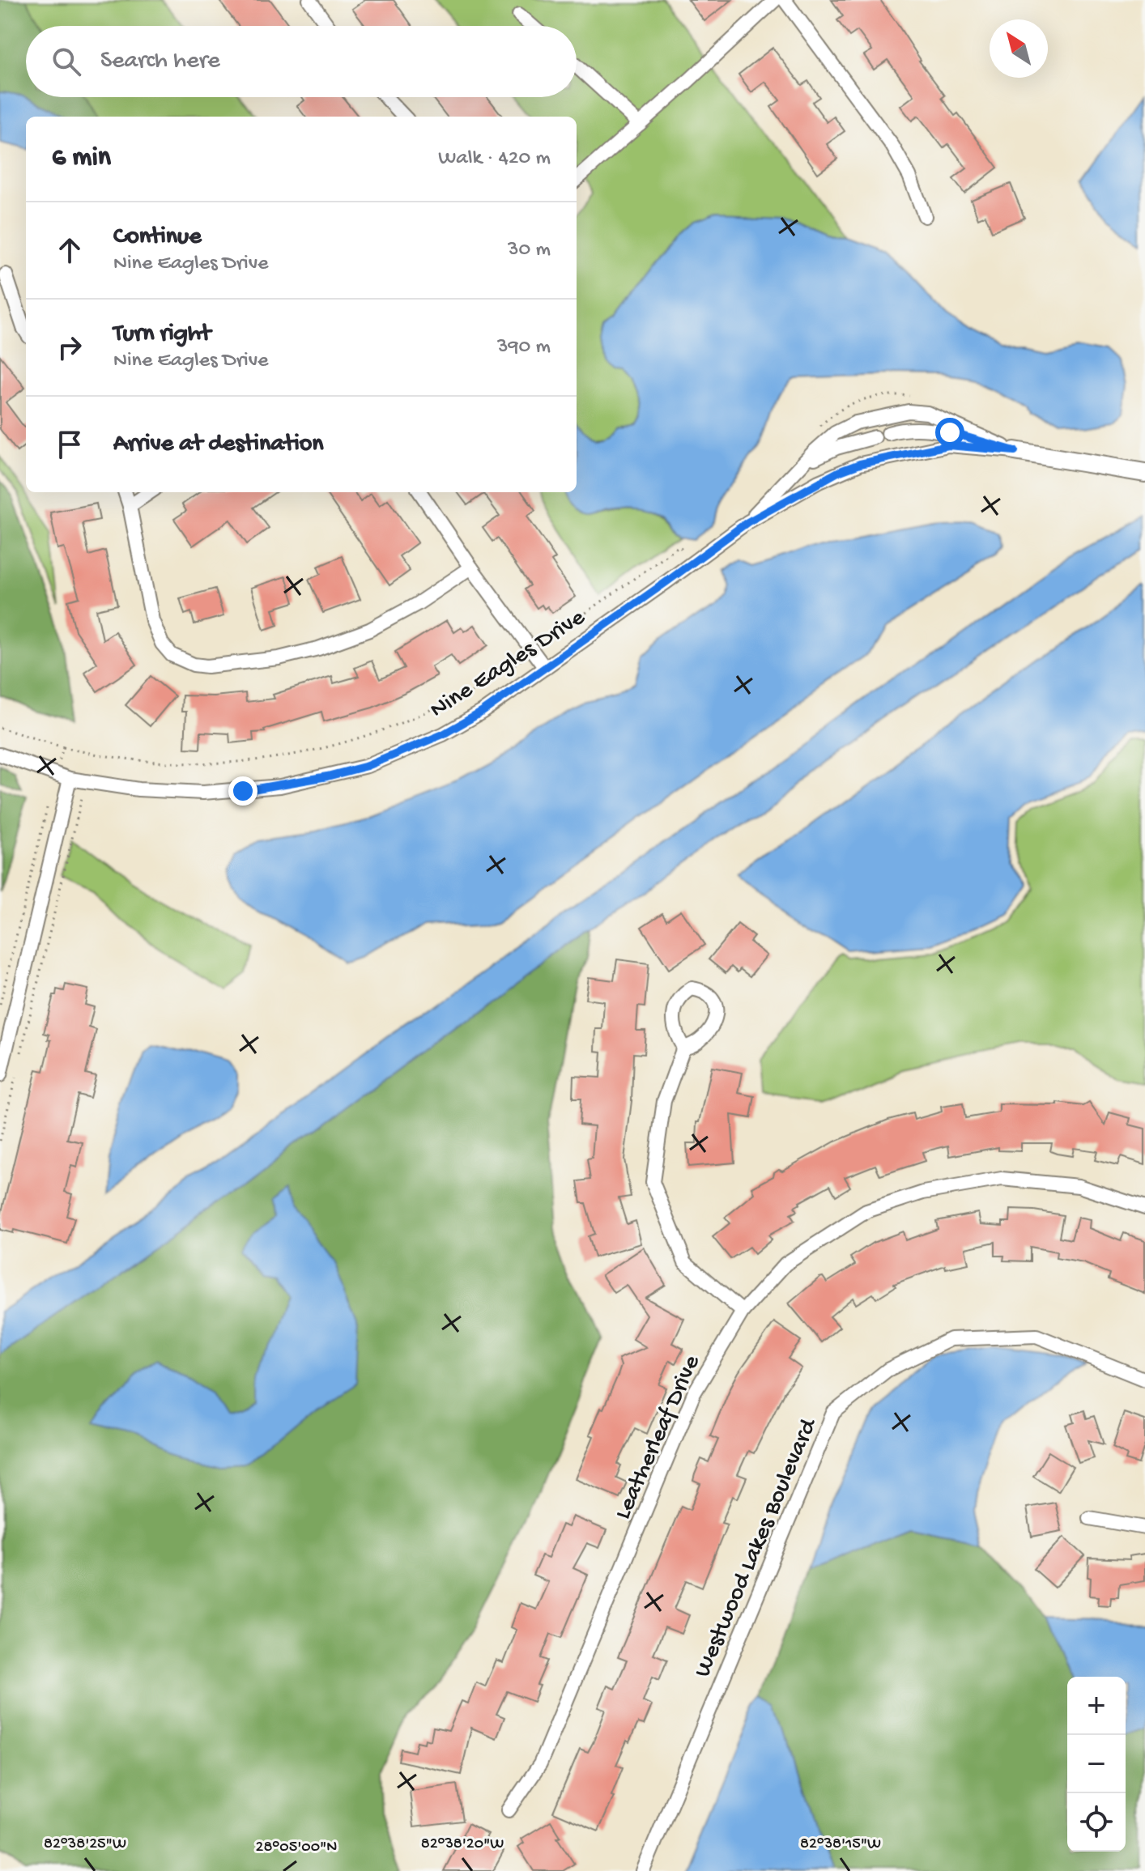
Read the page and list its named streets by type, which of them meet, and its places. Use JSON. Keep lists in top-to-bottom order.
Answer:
{
  "streets": {
    "street": ["Nine Eagles Drive", "Leatherleaf Drive", "Westwood Lakes Boulevard"]
  },
  "north": "top left",
  "page": {
    "search": "Search here",
    "heading": ["6 min", "Walk · 420 m"],
    "list": [
      ["Continue", "Nine Eagles Drive", "30 m"],
      ["Turn right", "Nine Eagles Drive", "390 m"],
      "Arrive at destination"
    ],
    "map_buttons": ["+", "−"]
  },
  "coordinates": [
    "82°38'25\"W",
    "82°38'20\"W",
    "82°38'15\"W",
    "28°05'00\"N"
  ]
}
